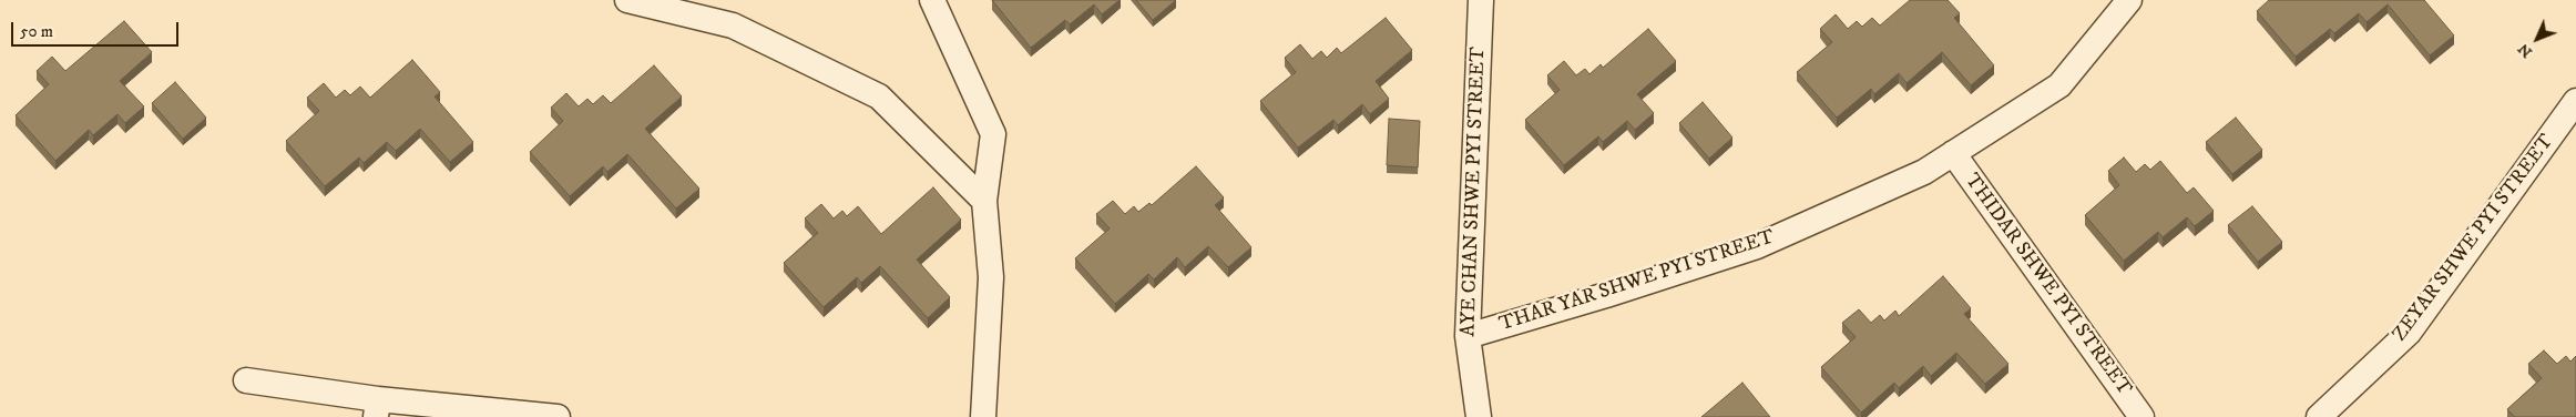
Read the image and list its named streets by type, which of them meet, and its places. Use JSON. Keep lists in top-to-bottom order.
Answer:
{
  "streets": {
    "street": [
      "AYE CHAN SHWE PYI STREET",
      "ZEYAR SHWE PYI STREET",
      "THAR YAR SHWE PYI STREET",
      "THIDAR SHWE PYI STREET"
    ]
  },
  "crossings": [
    ["AYE CHAN SHWE PYI STREET", "THAR YAR SHWE PYI STREET"],
    ["THAR YAR SHWE PYI STREET", "THIDAR SHWE PYI STREET"]
  ],
  "scale_bar": "50 m",
  "north": "bottom left"
}
